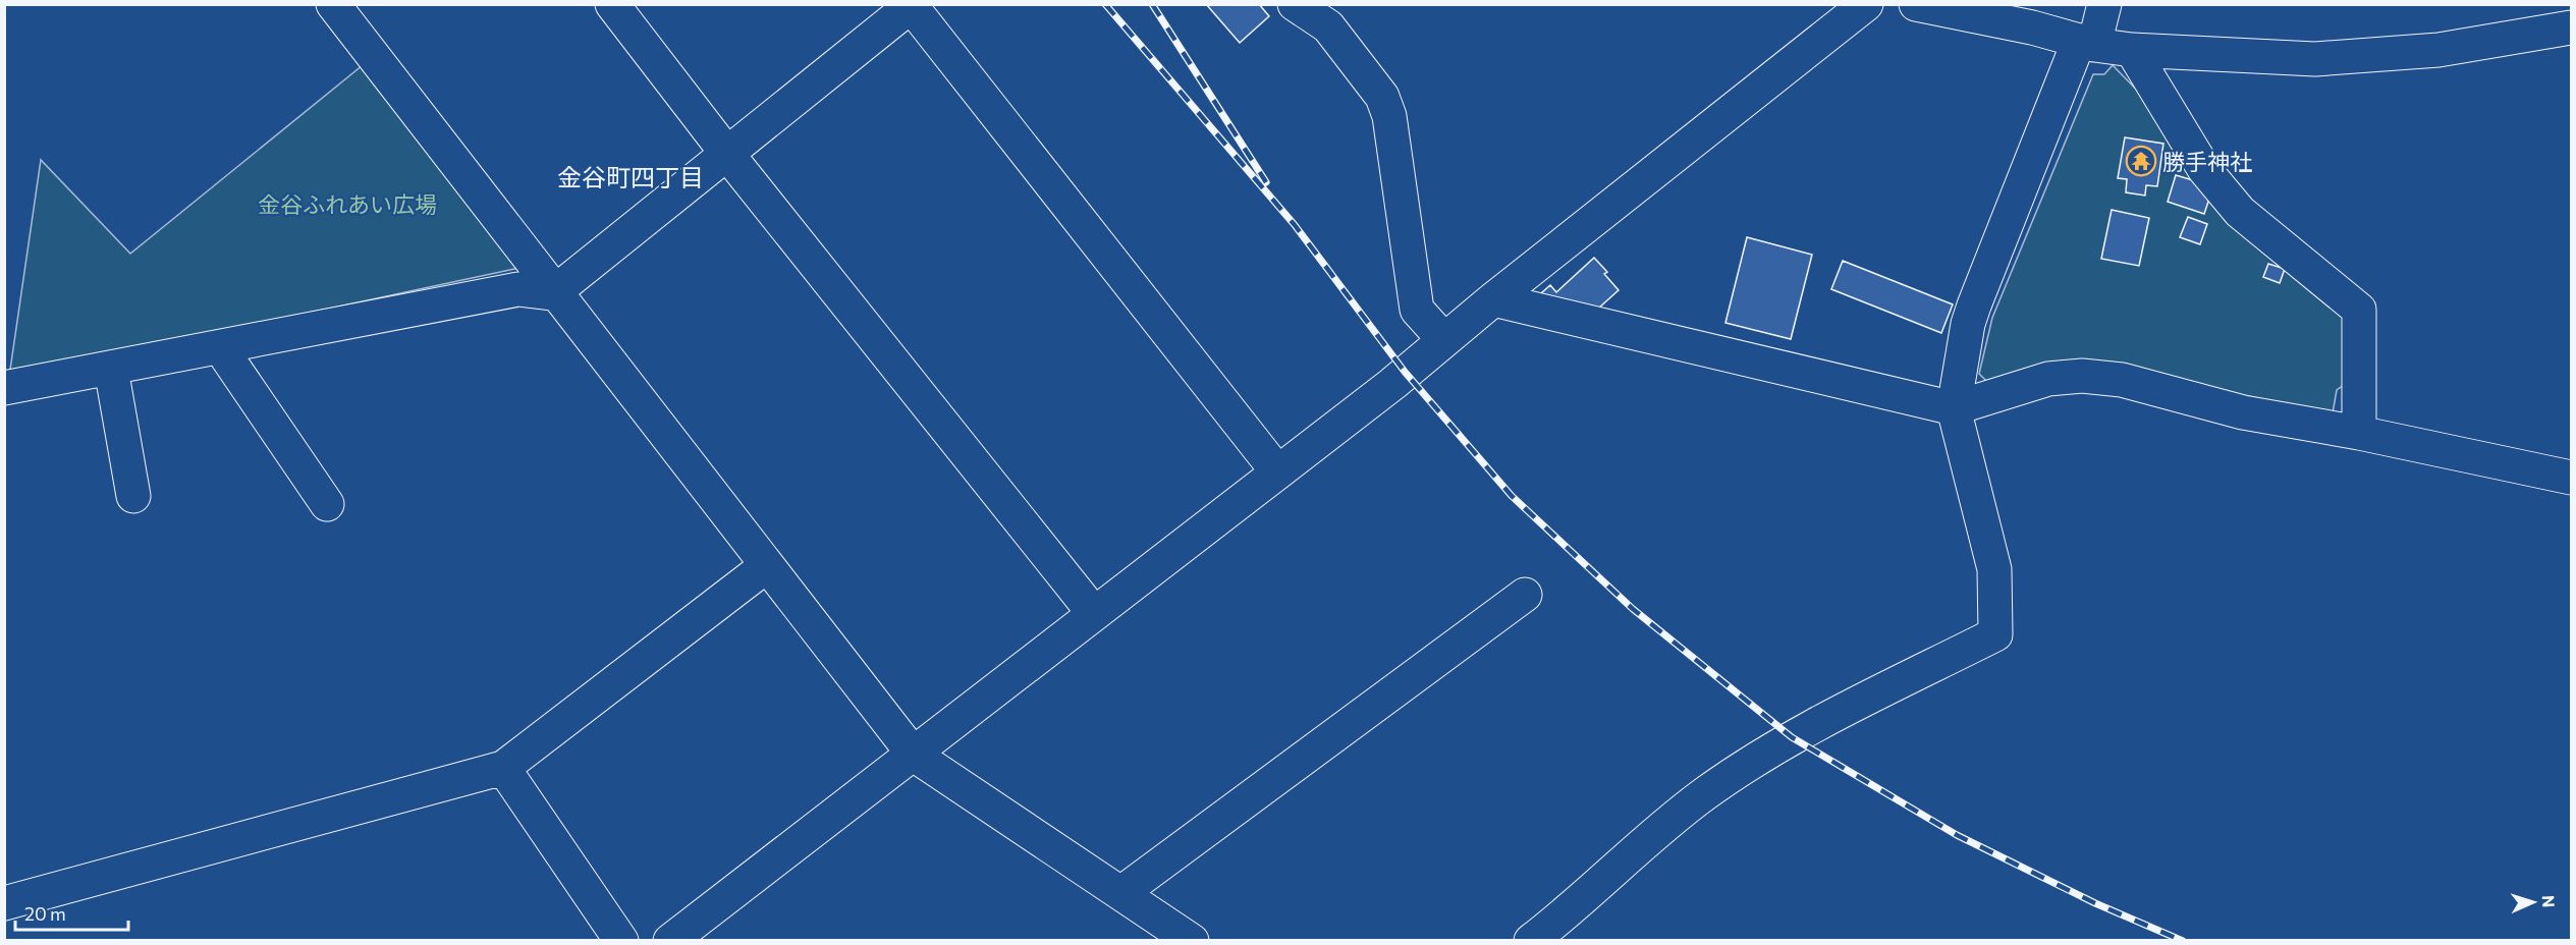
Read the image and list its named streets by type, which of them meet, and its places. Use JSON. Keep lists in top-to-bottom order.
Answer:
{
  "districts": ["金谷町四丁目"],
  "parks": ["金谷ふれあい広場"],
  "places": {
    "temple": ["勝手神社"]
  },
  "scale_bar": "20 m",
  "north": "right"
}
